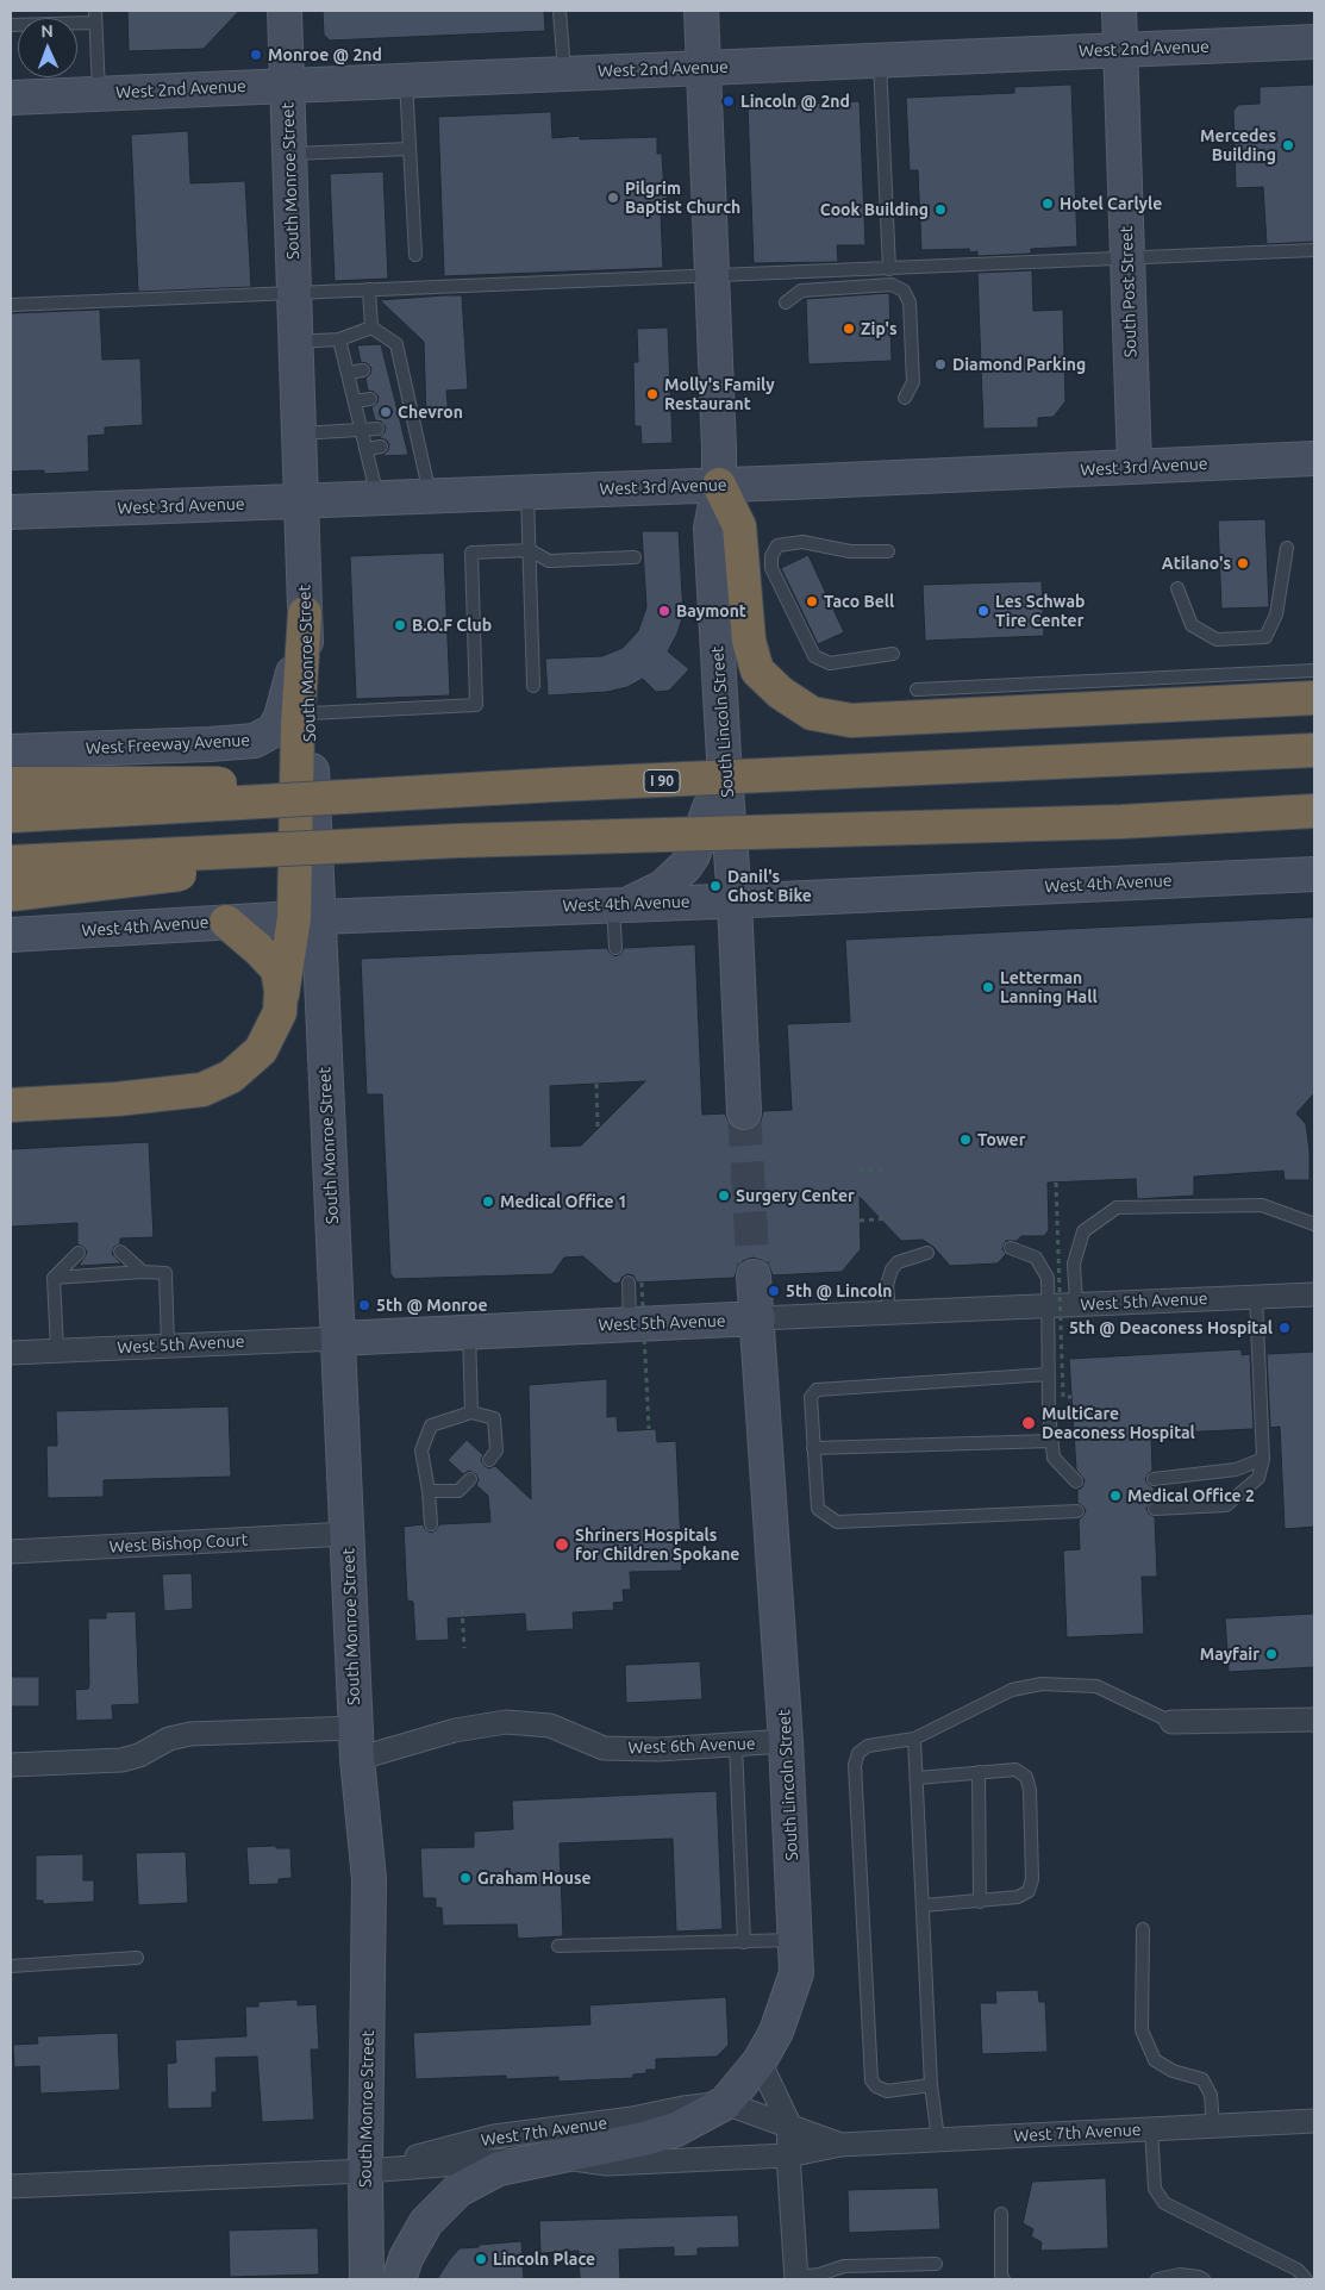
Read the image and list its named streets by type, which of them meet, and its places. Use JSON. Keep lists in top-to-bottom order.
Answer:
{
  "streets": {
    "highway": ["I 90"],
    "main road": [
      "West 2nd Avenue",
      "South Monroe Street",
      "South Post Street",
      "West 3rd Avenue",
      "South Lincoln Street",
      "West Freeway Avenue",
      "West 4th Avenue",
      "West 5th Avenue",
      "West 7th Avenue"
    ],
    "street": ["West Bishop Court", "West 6th Avenue"]
  },
  "crossings": [
    ["West 2nd Avenue", "South Monroe Street"],
    ["West 2nd Avenue", "South Post Street"],
    ["West 2nd Avenue", "South Lincoln Street"],
    ["South Monroe Street", "West 3rd Avenue"],
    ["South Monroe Street", "West Freeway Avenue"],
    ["South Monroe Street", "West 4th Avenue"],
    ["South Monroe Street", "West 5th Avenue"],
    ["South Monroe Street", "West Bishop Court"],
    ["South Monroe Street", "West 6th Avenue"],
    ["South Monroe Street", "West 7th Avenue"],
    ["South Post Street", "West 3rd Avenue"],
    ["West 3rd Avenue", "South Lincoln Street"],
    ["South Lincoln Street", "West 4th Avenue"],
    ["South Lincoln Street", "West 5th Avenue"],
    ["South Lincoln Street", "West 6th Avenue"],
    ["South Lincoln Street", "West 7th Avenue"]
  ],
  "places": [
    "Monroe @ 2nd",
    "Lincoln @ 2nd",
    "Mercedes Building",
    "Pilgrim Baptist Church",
    "Hotel Carlyle",
    "Cook Building",
    "Zip's",
    "Diamond Parking",
    "Molly's Family Restaurant",
    "Chevron",
    "Atilano's",
    "Taco Bell",
    "Baymont",
    "Les Schwab Tire Center",
    "B.O.F Club",
    "Danil's Ghost Bike",
    "Letterman Lanning Hall",
    "Tower",
    "Surgery Center",
    "Medical Office 1",
    "5th @ Lincoln",
    "5th @ Monroe",
    "5th @ Deaconess Hospital",
    "MultiCare Deaconess Hospital",
    "Medical Office 2",
    "Shriners Hospitals for Children Spokane",
    "Mayfair",
    "Graham House",
    "Lincoln Place"
  ],
  "north": "top"
}
